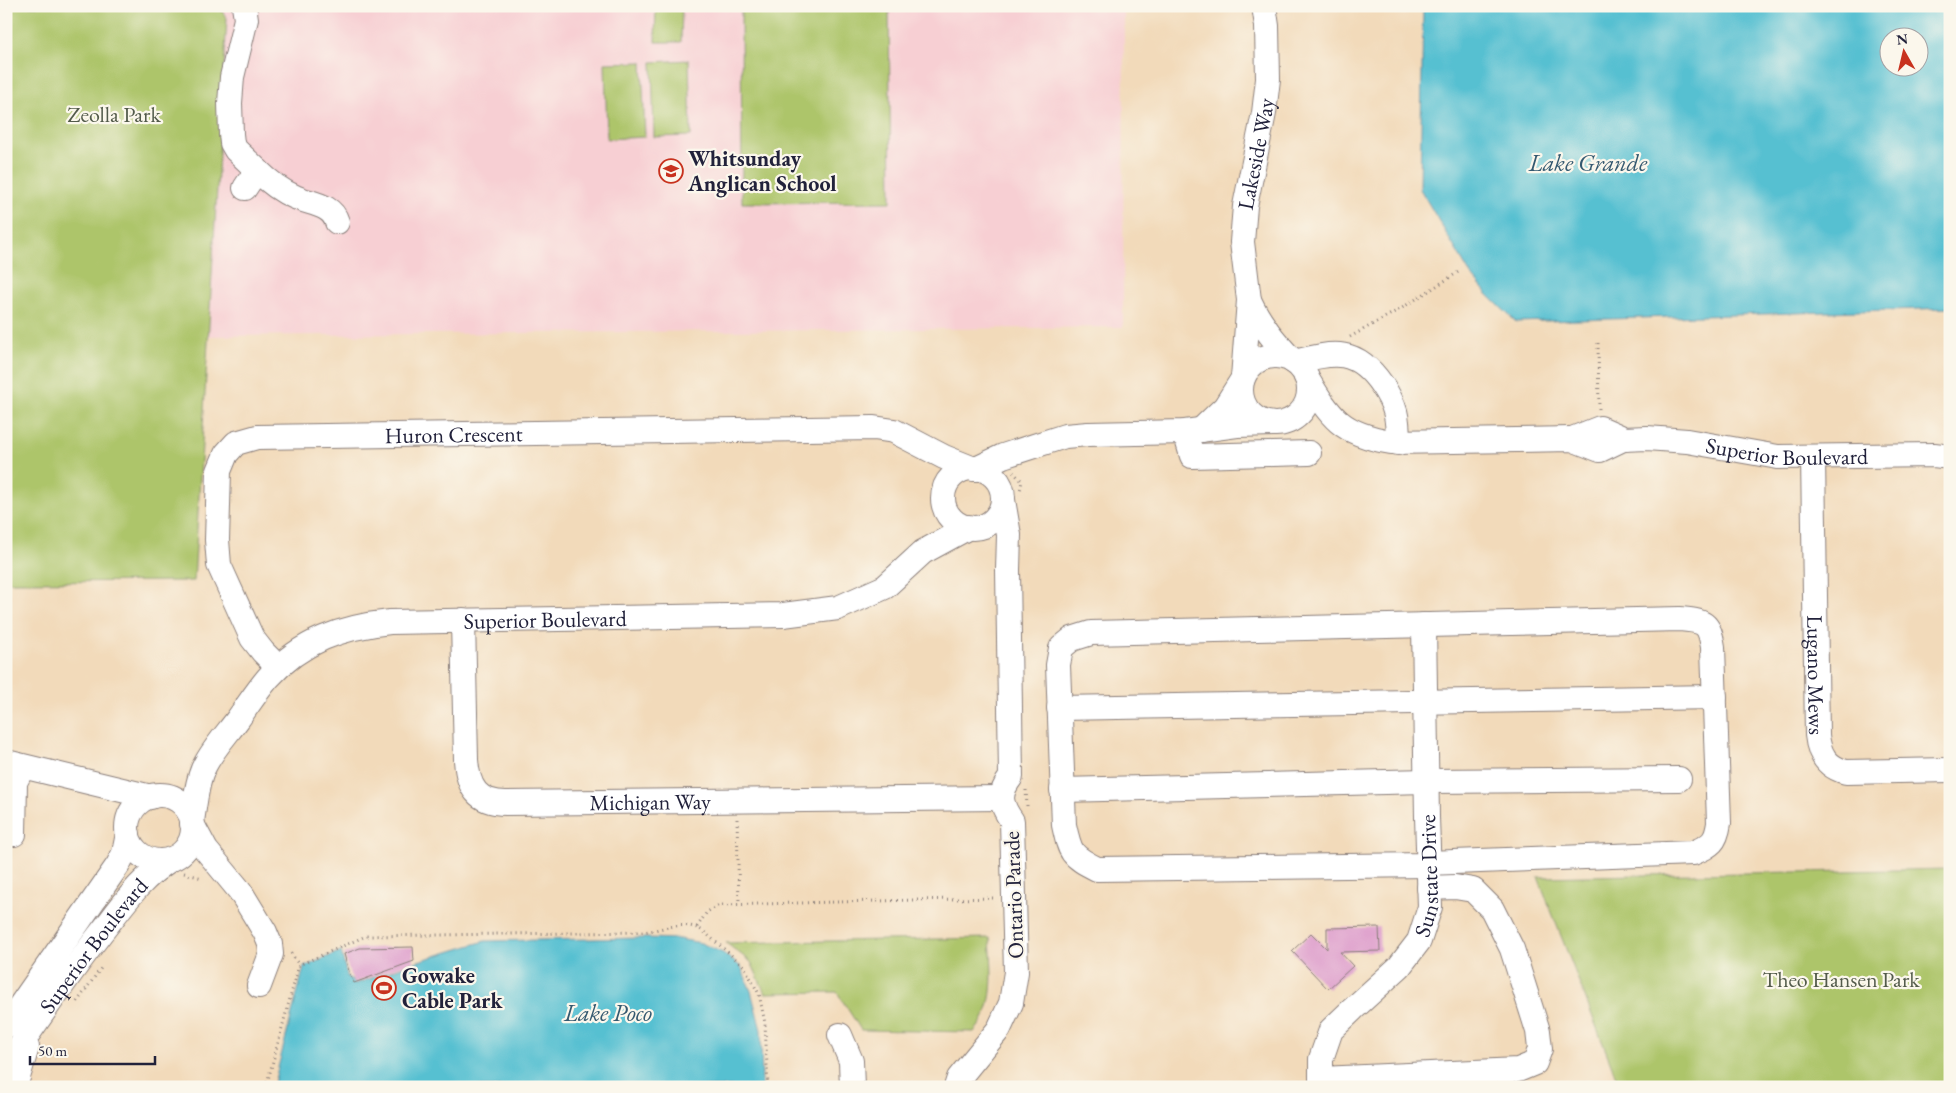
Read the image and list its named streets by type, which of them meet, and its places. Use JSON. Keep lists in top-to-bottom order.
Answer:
{
  "streets": {
    "street": [
      "Lakeside Way",
      "Huron Crescent",
      "Superior Boulevard",
      "Lugano Mews",
      "Michigan Way",
      "Sunstate Drive",
      "Ontario Parade"
    ]
  },
  "crossings": [
    ["Lakeside Way", "Superior Boulevard"],
    ["Huron Crescent", "Superior Boulevard"],
    ["Huron Crescent", "Ontario Parade"],
    ["Superior Boulevard", "Lugano Mews"],
    ["Superior Boulevard", "Michigan Way"],
    ["Superior Boulevard", "Ontario Parade"],
    ["Michigan Way", "Ontario Parade"]
  ],
  "water": ["Lake Grande", "Lake Poco"],
  "parks": ["Zeolla Park", "Theo Hansen Park"],
  "places": {
    "school or university": ["Whitsunday Anglican School"],
    "sports": ["Gowake Cable Park"]
  },
  "scale_bar": "50 m",
  "north": "top"
}
